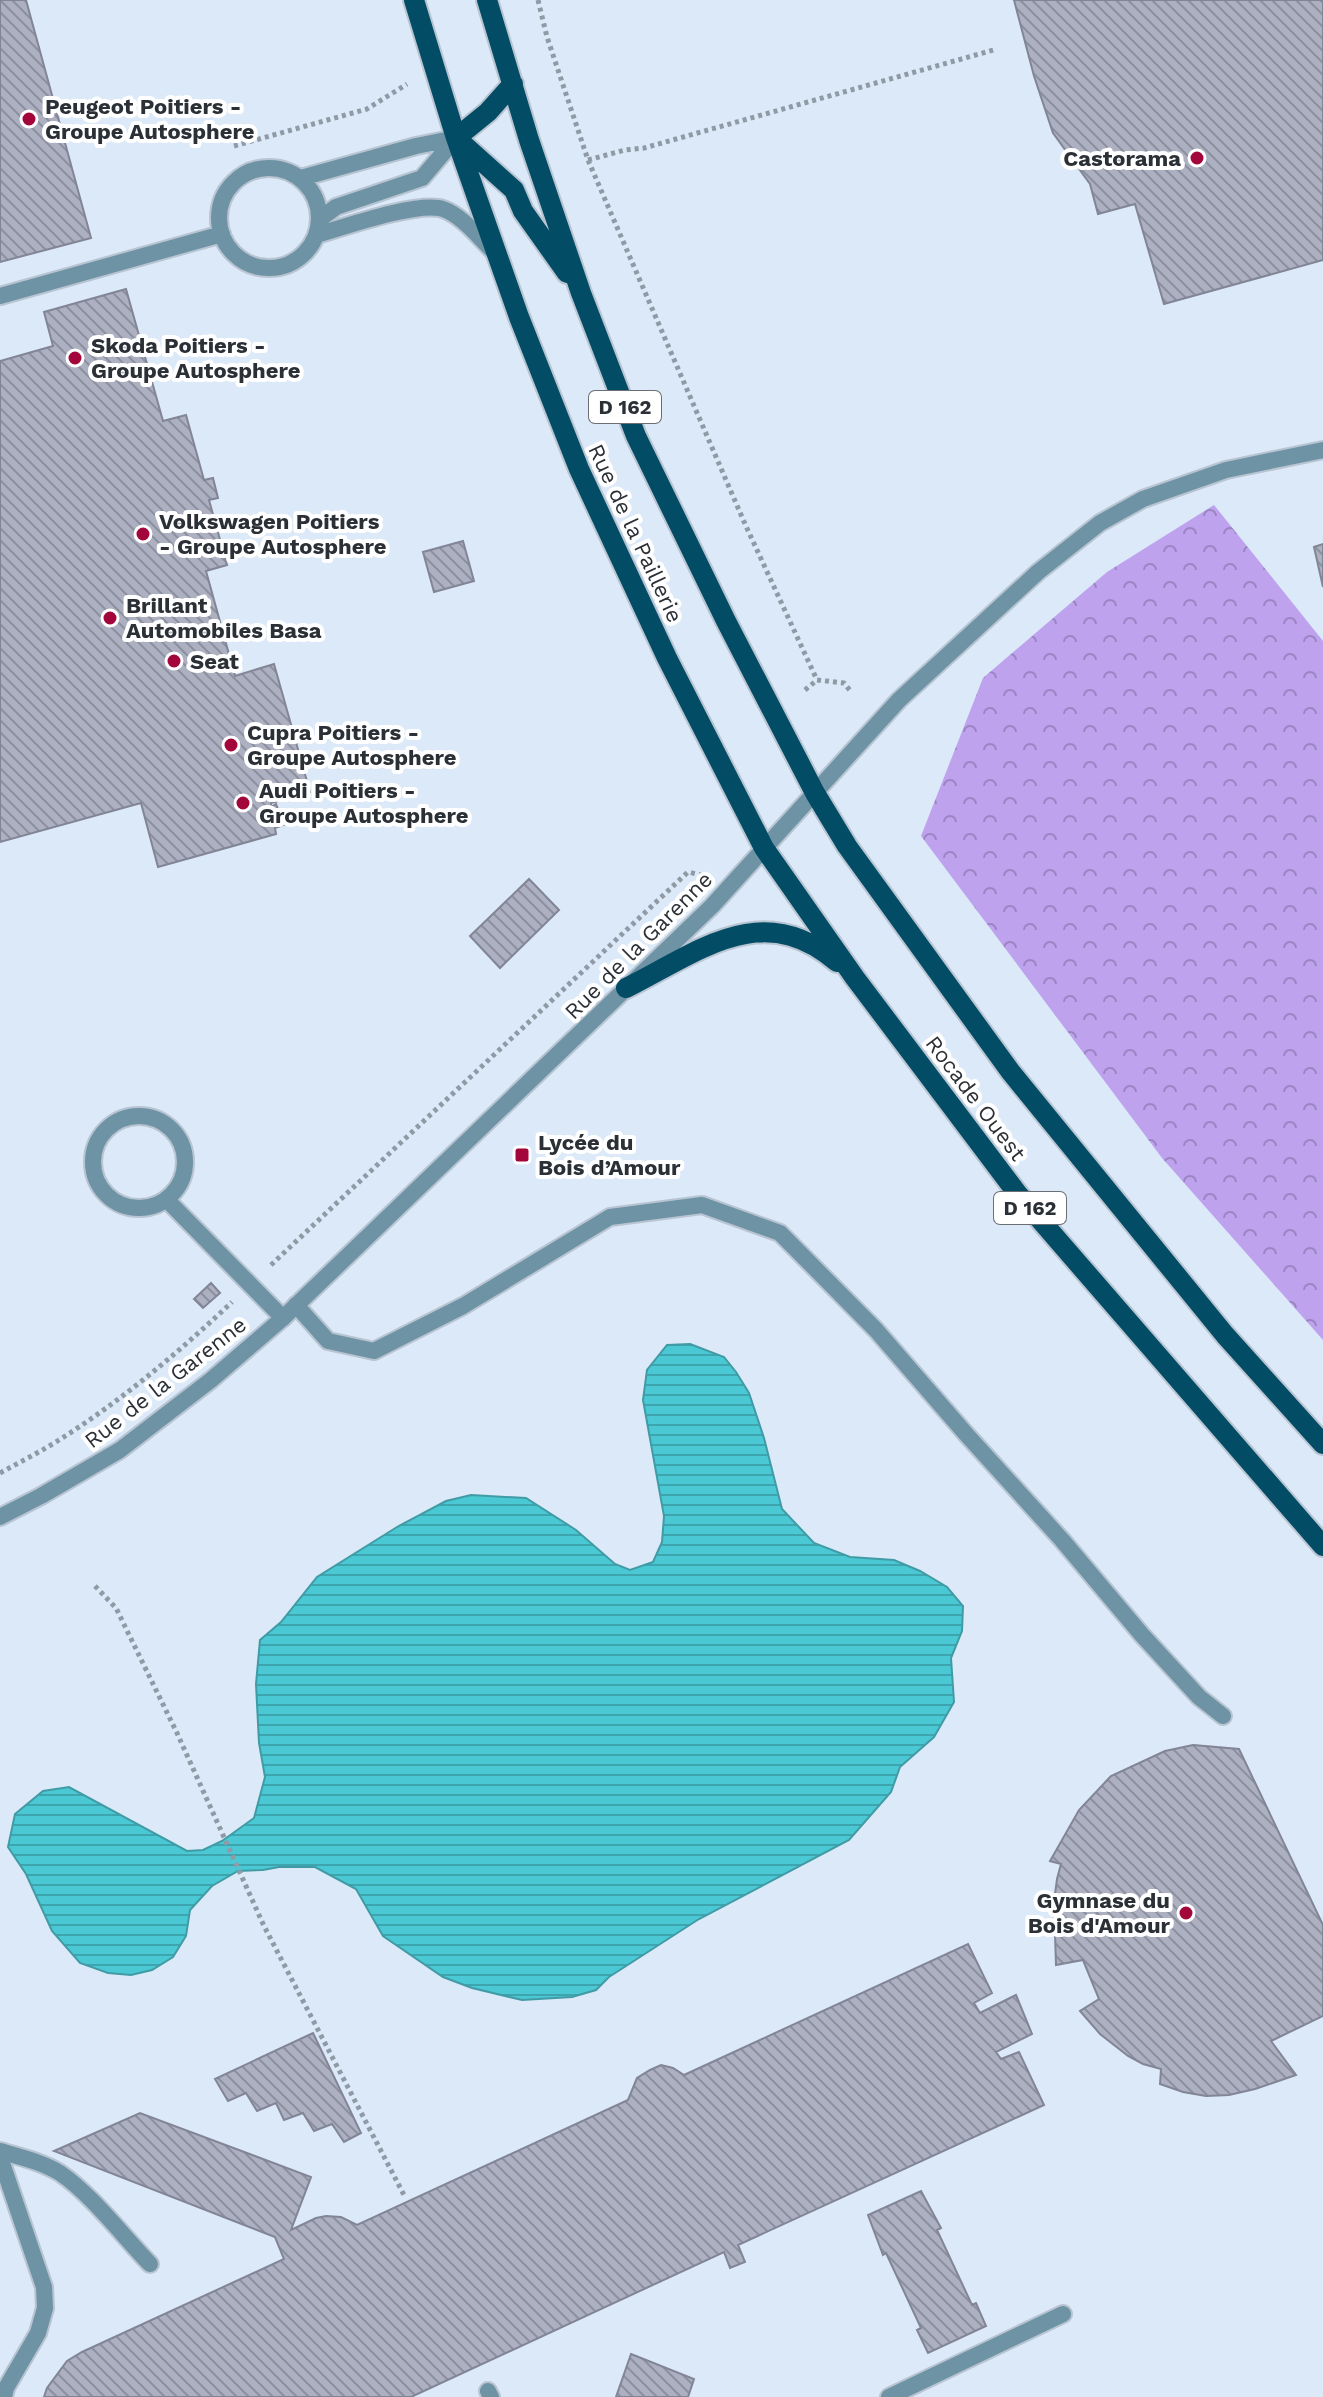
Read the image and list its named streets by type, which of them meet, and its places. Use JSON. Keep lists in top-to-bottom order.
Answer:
{
  "streets": {
    "main road": ["D 162", "Rue de la Paillerie", "Rocade Ouest"],
    "street": ["Rue de la Garenne"]
  },
  "crossings": [
    ["Rue de la Paillerie", "Rue de la Garenne"],
    ["Rue de la Paillerie", "Rocade Ouest"],
    ["Rue de la Garenne", "Rocade Ouest"]
  ],
  "places": {
    "other": [
      "Peugeot Poitiers - Groupe Autosphere",
      "Castorama",
      "Skoda Poitiers - Groupe Autosphere",
      "Volkswagen Poitiers - Groupe Autosphere",
      "Brillant Automobiles Basa",
      "Seat",
      "Cupra Poitiers - Groupe Autosphere",
      "Audi Poitiers - Groupe Autosphere",
      "Gymnase du Bois d'Amour"
    ],
    "transit": ["Lycée du Bois d’Amour"]
  }
}
